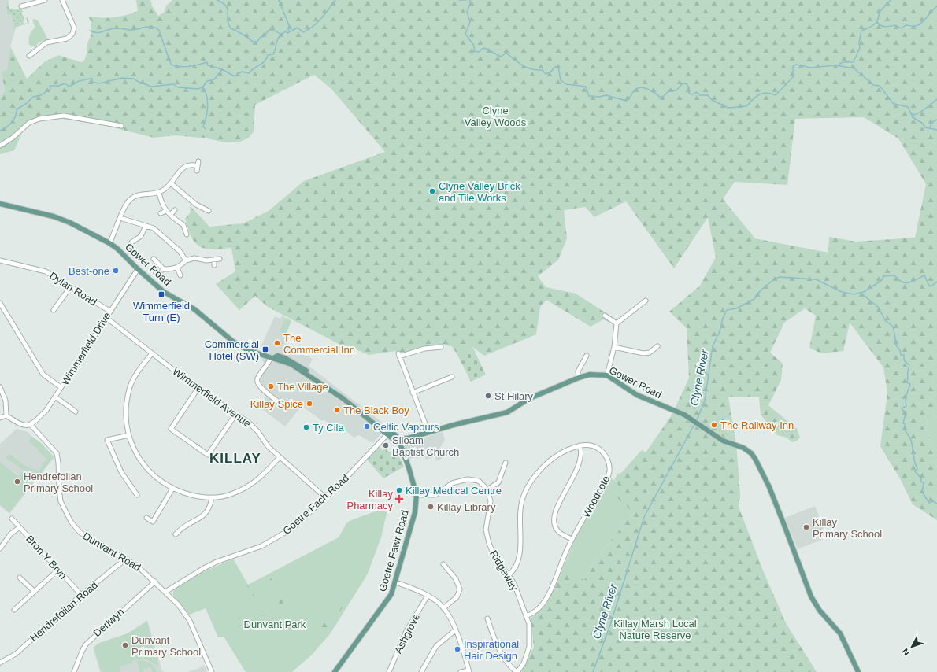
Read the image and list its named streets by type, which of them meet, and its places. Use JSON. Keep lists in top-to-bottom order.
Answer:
{
  "streets": {
    "main road": ["Gower Road", "Goetre Fawr Road"],
    "street": [
      "Dylan Road",
      "Wimmerfield Drive",
      "Wimmerfield Avenue",
      "Woodcote",
      "Goetre Fach Road",
      "Dunvant Road",
      "Bron Y Bryn",
      "Ridgeway",
      "Hendrefoilan Road",
      "Derlwyn",
      "Ashgrove"
    ]
  },
  "crossings": [
    ["Gower Road", "Wimmerfield Drive"],
    ["Gower Road", "Goetre Fach Road"],
    ["Gower Road", "Goetre Fawr Road"],
    ["Dylan Road", "Wimmerfield Drive"],
    ["Wimmerfield Drive", "Wimmerfield Avenue"],
    ["Wimmerfield Drive", "Dunvant Road"],
    ["Wimmerfield Avenue", "Goetre Fach Road"],
    ["Woodcote", "Ridgeway"],
    ["Goetre Fach Road", "Dunvant Road"],
    ["Dunvant Road", "Hendrefoilan Road"],
    ["Dunvant Road", "Derlwyn"],
    ["Bron Y Bryn", "Hendrefoilan Road"]
  ],
  "districts": ["KILLAY"],
  "water": ["Clyne River"],
  "parks": ["Clyne Valley Woods", "Killay Marsh Local Nature Reserve", "Dunvant Park"],
  "places": {
    "other": [
      "Clyne Valley Brick and Tile Works",
      "Best-one",
      "The Commercial Inn",
      "The Village",
      "St Hilary",
      "Killay Spice",
      "The Black Boy",
      "The Railway Inn",
      "Celtic Vapours",
      "Ty Cila",
      "Siloam Baptist Church",
      "Hendrefoilan Primary School",
      "Killay Medical Centre",
      "Killay Library",
      "Killay Primary School",
      "Dunvant Primary School",
      "Inspirational Hair Design"
    ],
    "transit": ["Wimmerfield Turn (E)", "Commercial Hotel (SW)"],
    "health": ["Killay Pharmacy"]
  },
  "north": "bottom left"
}
